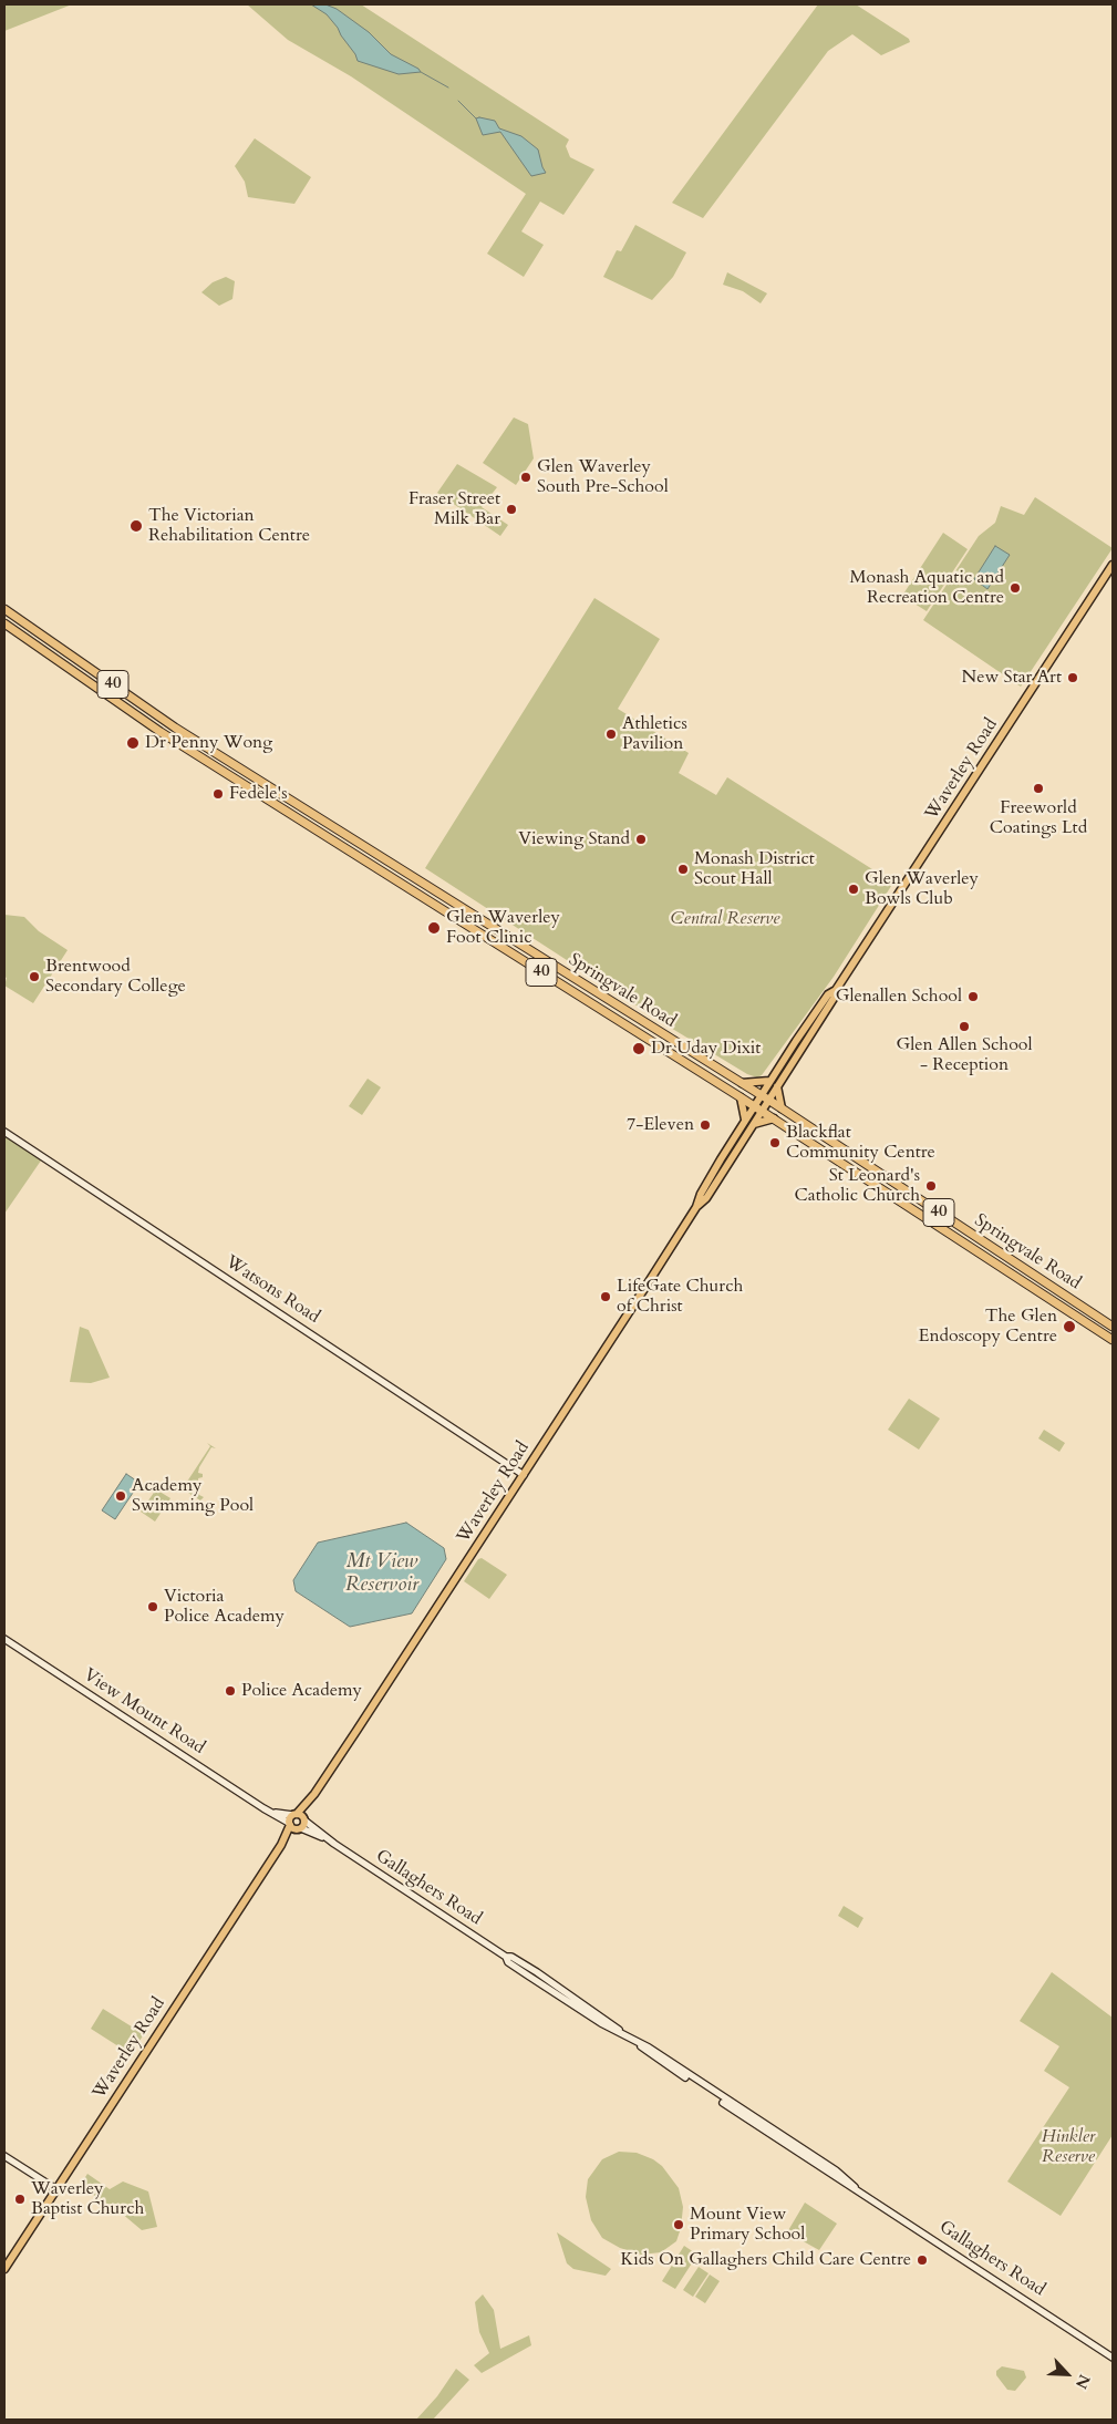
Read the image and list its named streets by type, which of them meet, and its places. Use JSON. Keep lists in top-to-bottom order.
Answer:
{
  "streets": {
    "highway": ["40", "Springvale Road"],
    "main road": ["Waverley Road"],
    "street": ["Watsons Road", "View Mount Road", "Gallaghers Road"]
  },
  "crossings": [
    ["Waverley Road", "Springvale Road"],
    ["Waverley Road", "Watsons Road"],
    ["Waverley Road", "View Mount Road"],
    ["Waverley Road", "Gallaghers Road"],
    ["View Mount Road", "Gallaghers Road"]
  ],
  "water": ["Mt View Reservoir"],
  "parks": ["Central Reserve", "Hinkler Reserve"],
  "places": [
    "Glen Waverley South Pre-School",
    "Fraser Street Milk Bar",
    "The Victorian Rehabilitation Centre",
    "Monash Aquatic and Recreation Centre",
    "New Star Art",
    "Athletics Pavilion",
    "Dr Penny Wong",
    "Freeworld Coatings Ltd",
    "Fedele's",
    "Viewing Stand",
    "Monash District Scout Hall",
    "Glen Waverley Bowls Club",
    "Glen Waverley Foot Clinic",
    "Brentwood Secondary College",
    "Glenallen School",
    "Glen Allen School - Reception",
    "Dr Uday Dixit",
    "7-Eleven",
    "Blackflat Community Centre",
    "St Leonard's Catholic Church",
    "LifeGate Church of Christ",
    "The Glen Endoscopy Centre",
    "Academy Swimming Pool",
    "Victoria Police Academy",
    "Police Academy",
    "Waverley Baptist Church",
    "Mount View Primary School",
    "Kids On Gallaghers Child Care Centre"
  ],
  "north": "bottom right"
}
